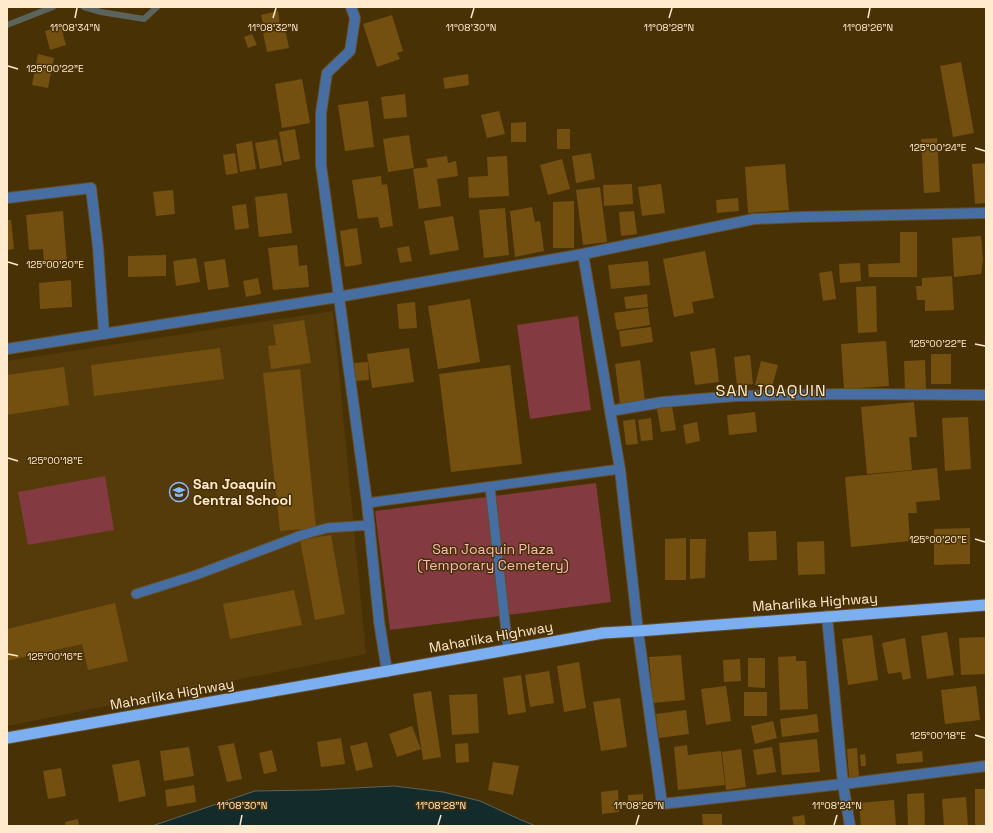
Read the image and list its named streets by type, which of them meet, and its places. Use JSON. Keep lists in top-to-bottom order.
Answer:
{
  "streets": {
    "highway": ["Maharlika Highway"]
  },
  "districts": ["SAN JOAQUIN"],
  "parks": ["San Joaquin Plaza (Temporary Cemetery)"],
  "places": {
    "school or university": ["San Joaquin Central School"]
  },
  "coordinates": [
    "11°08'34\"N",
    "11°08'32\"N",
    "11°08'30\"N",
    "11°08'28\"N",
    "11°08'26\"N",
    "125°00'22\"E",
    "125°00'24\"E",
    "125°00'20\"E",
    "125°00'18\"E",
    "125°00'16\"E",
    "11°08'24\"N"
  ]
}
